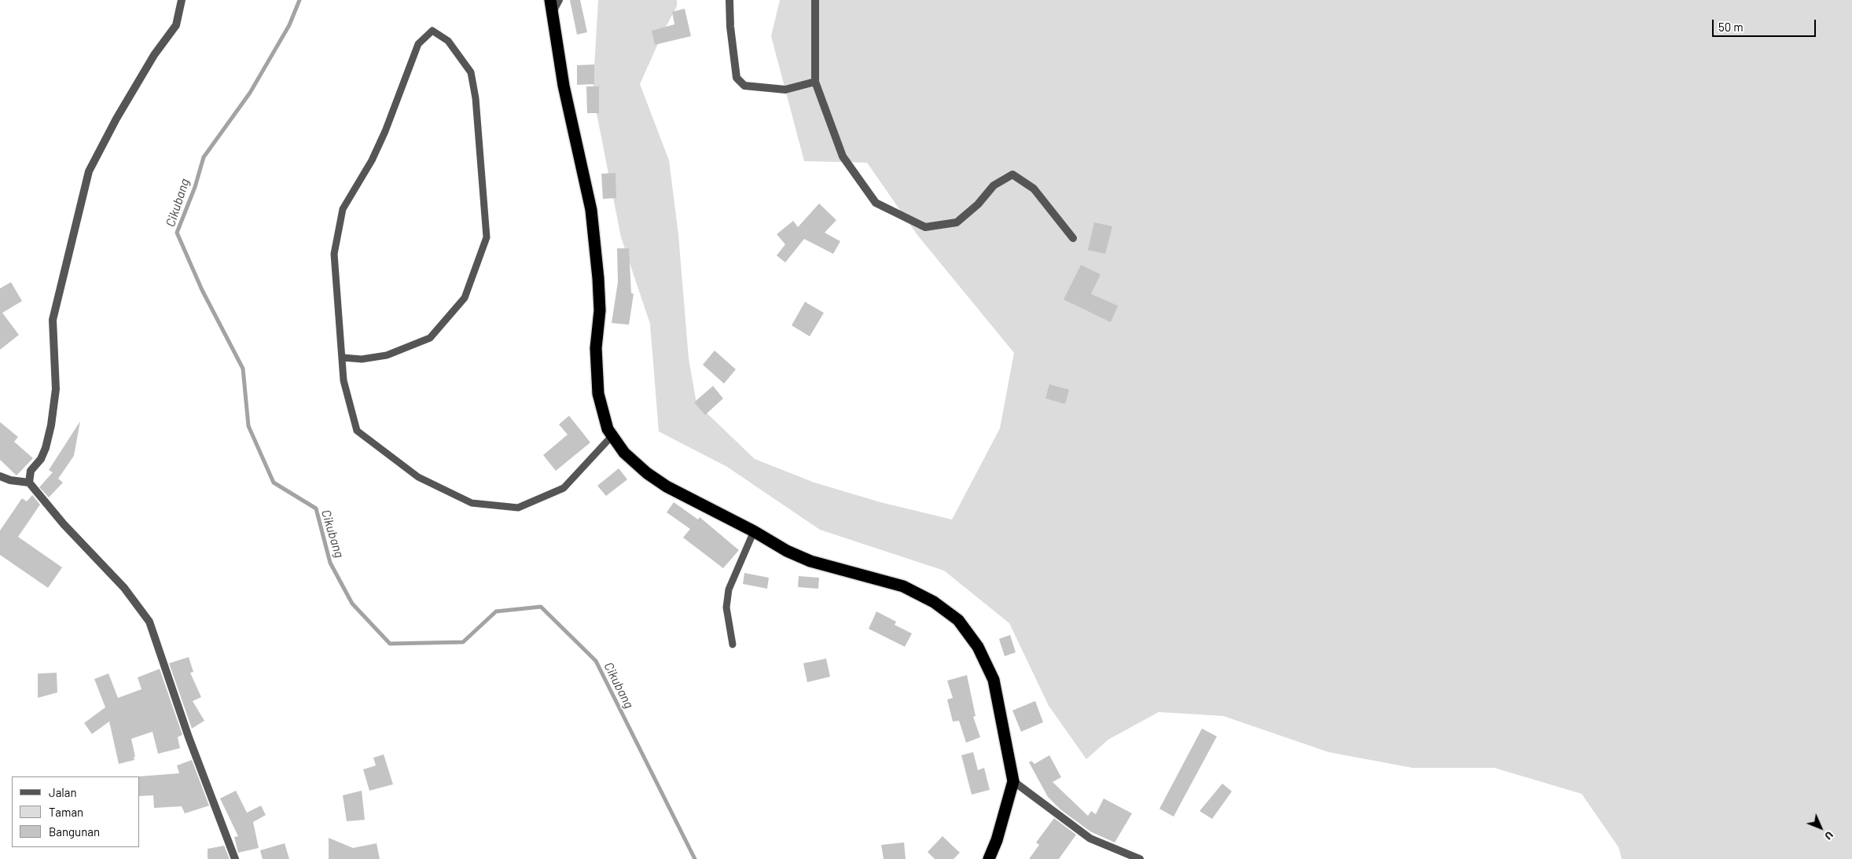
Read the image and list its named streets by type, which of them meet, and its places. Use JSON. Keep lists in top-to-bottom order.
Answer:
{
  "water": ["Cikubang"],
  "legend": ["Jalan", "Taman", "Bangunan"],
  "scale_bar": "50 m",
  "north": "bottom right"
}
